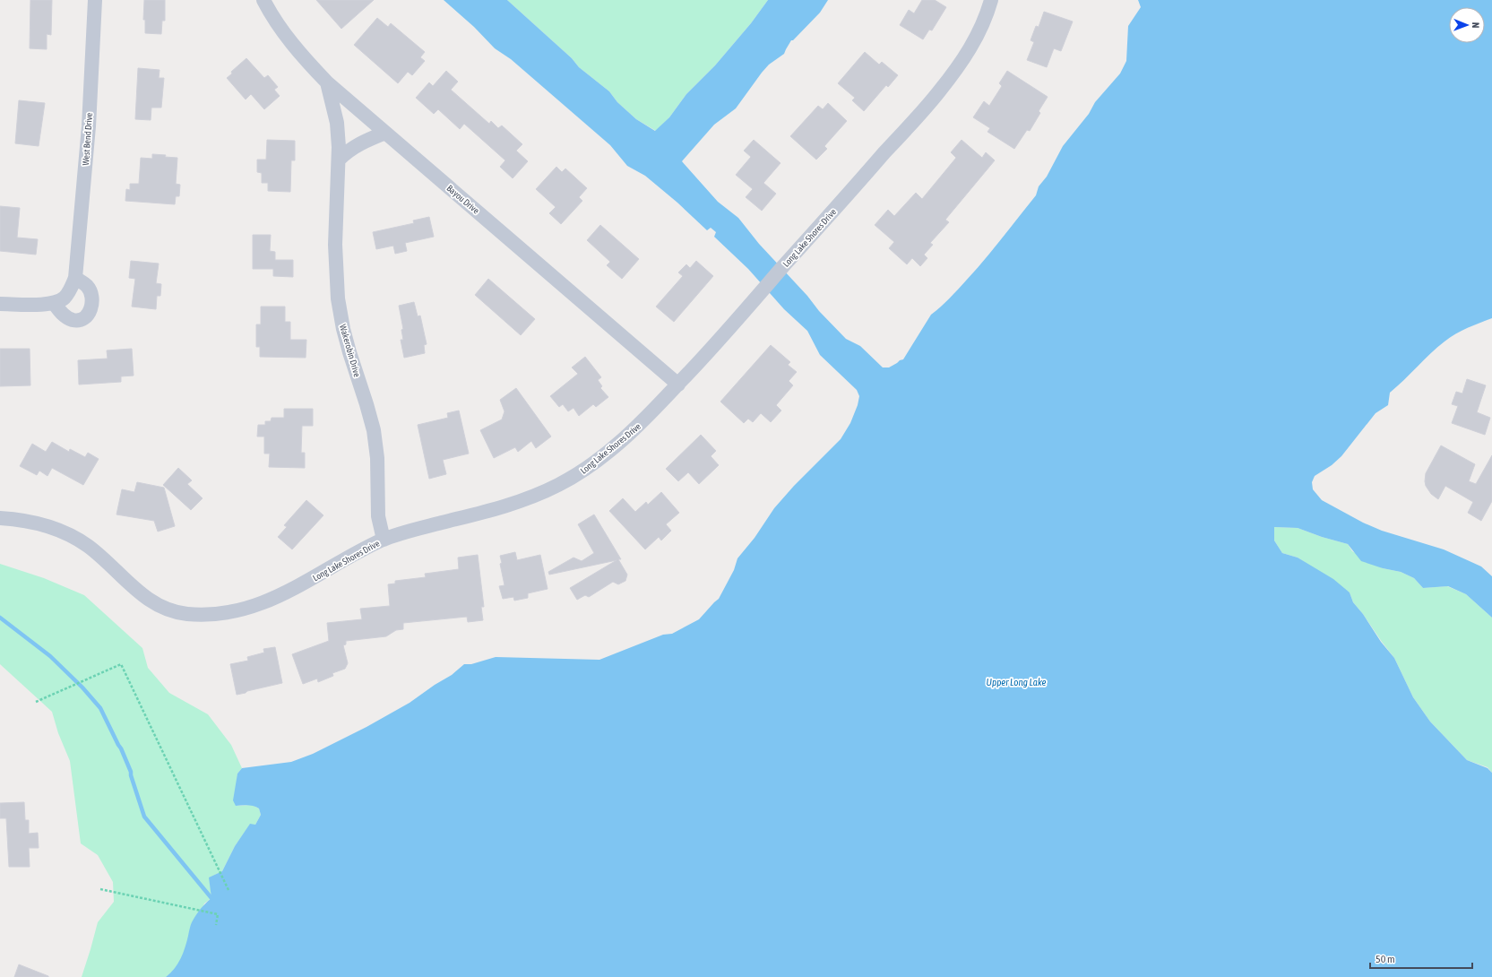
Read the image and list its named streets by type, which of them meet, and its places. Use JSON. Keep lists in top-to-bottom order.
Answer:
{
  "streets": {
    "street": [
      "West Bend Drive",
      "Bayou Drive",
      "Long Lake Shores Drive",
      "Wakerobin Drive"
    ]
  },
  "crossings": [
    ["Bayou Drive", "Long Lake Shores Drive"],
    ["Bayou Drive", "Wakerobin Drive"],
    ["Long Lake Shores Drive", "Wakerobin Drive"]
  ],
  "water": ["Upper Long Lake"],
  "scale_bar": "50 m",
  "north": "right"
}
